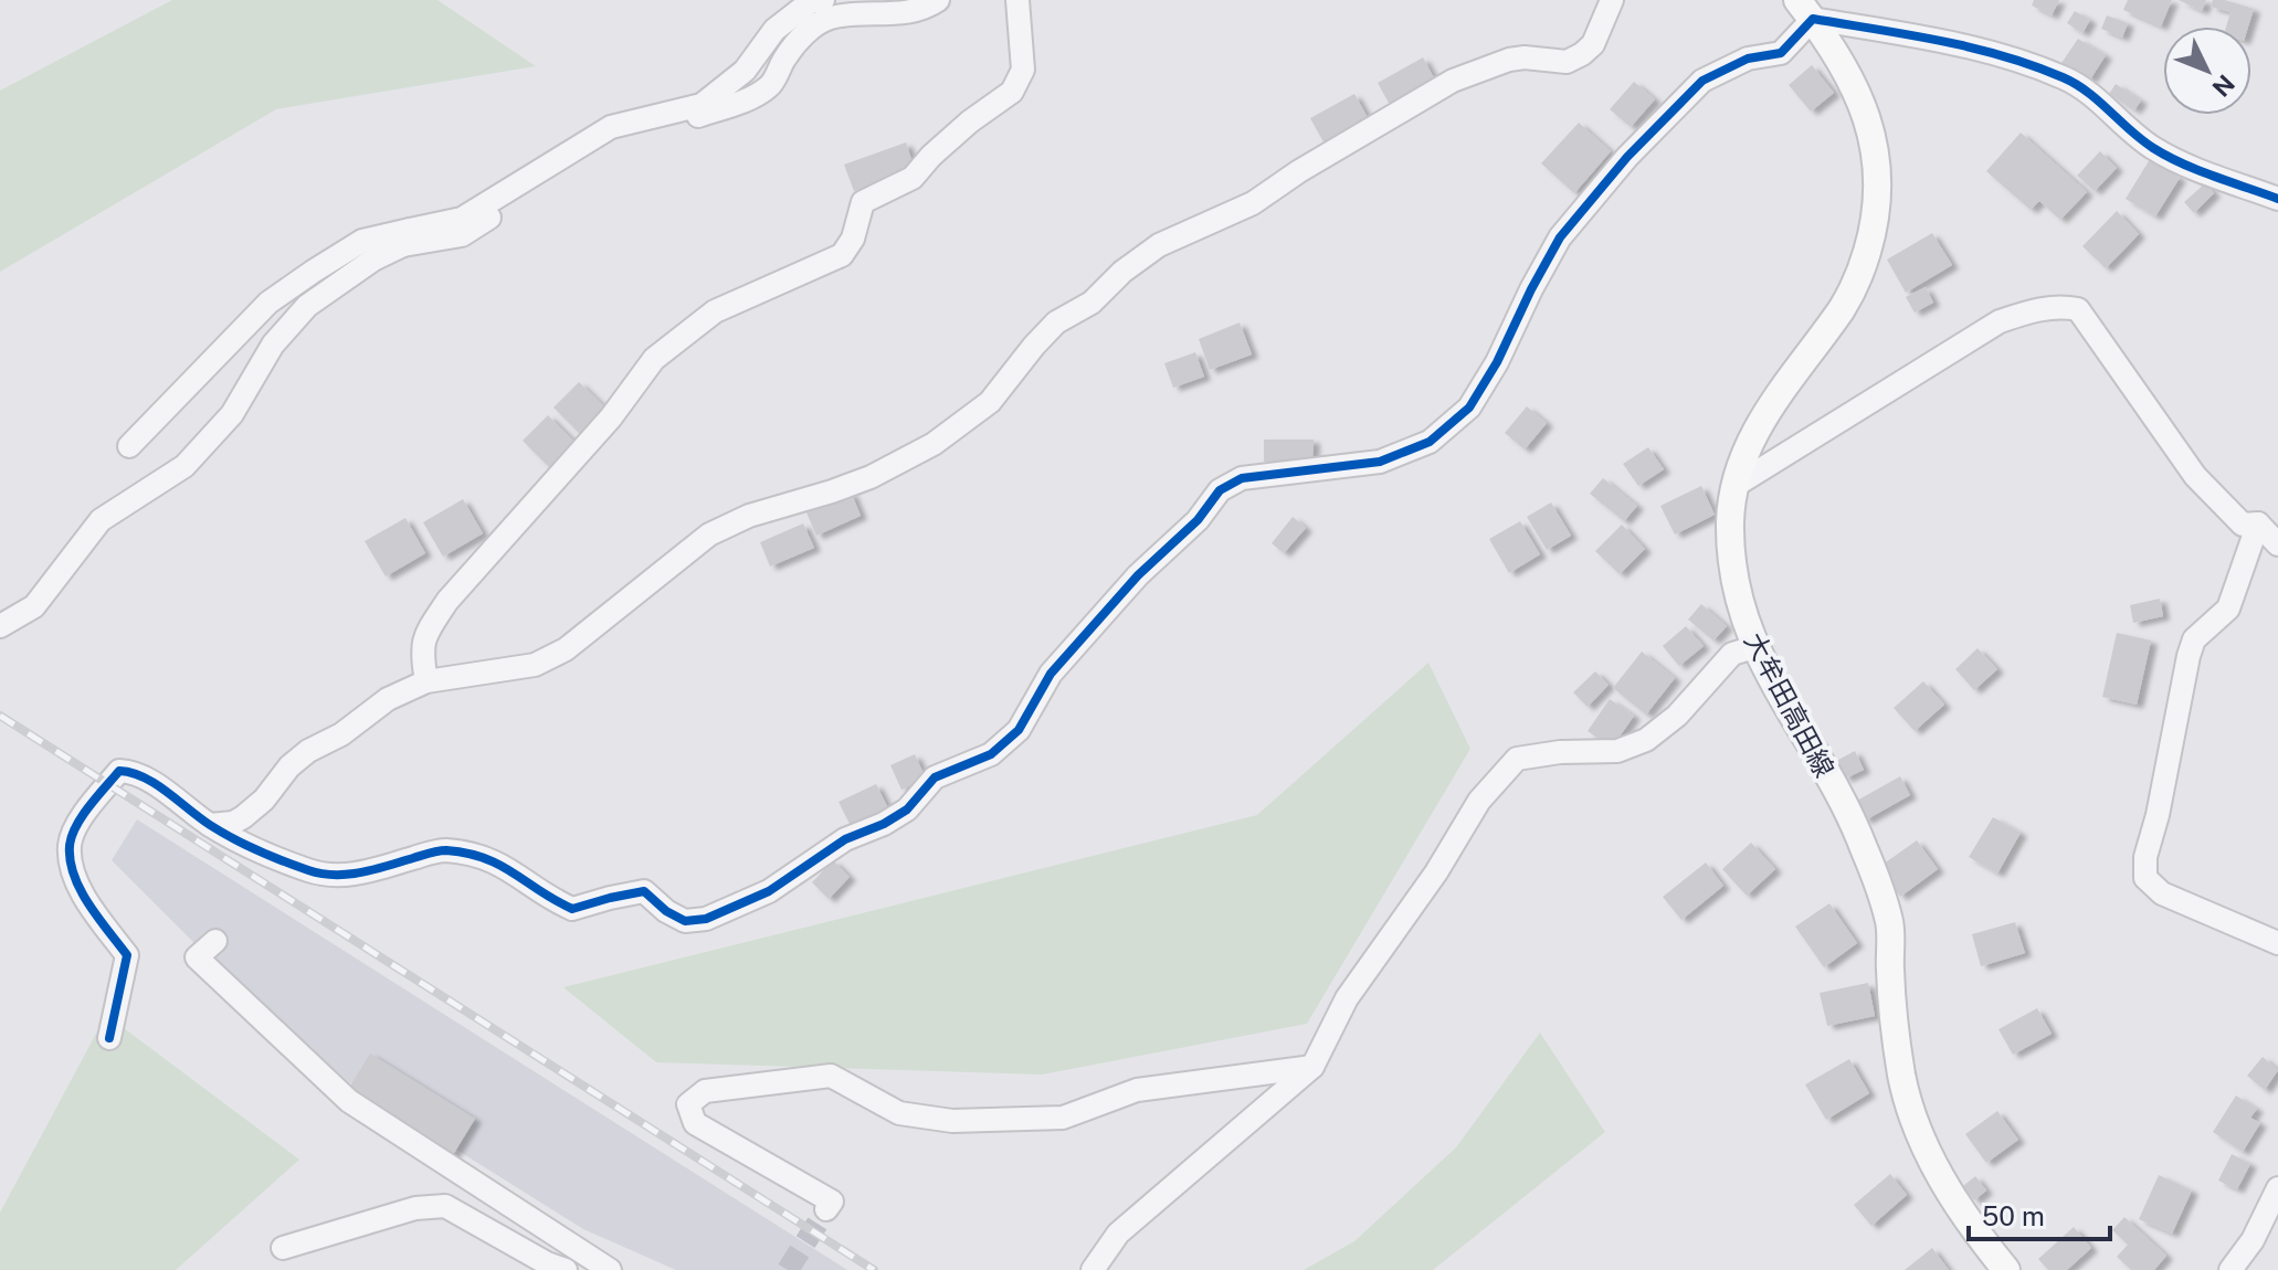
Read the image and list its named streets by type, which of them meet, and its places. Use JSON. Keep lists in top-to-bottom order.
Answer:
{
  "streets": {
    "main road": ["大牟田高田線"]
  },
  "scale_bar": "50 m",
  "north": "bottom right"
}
